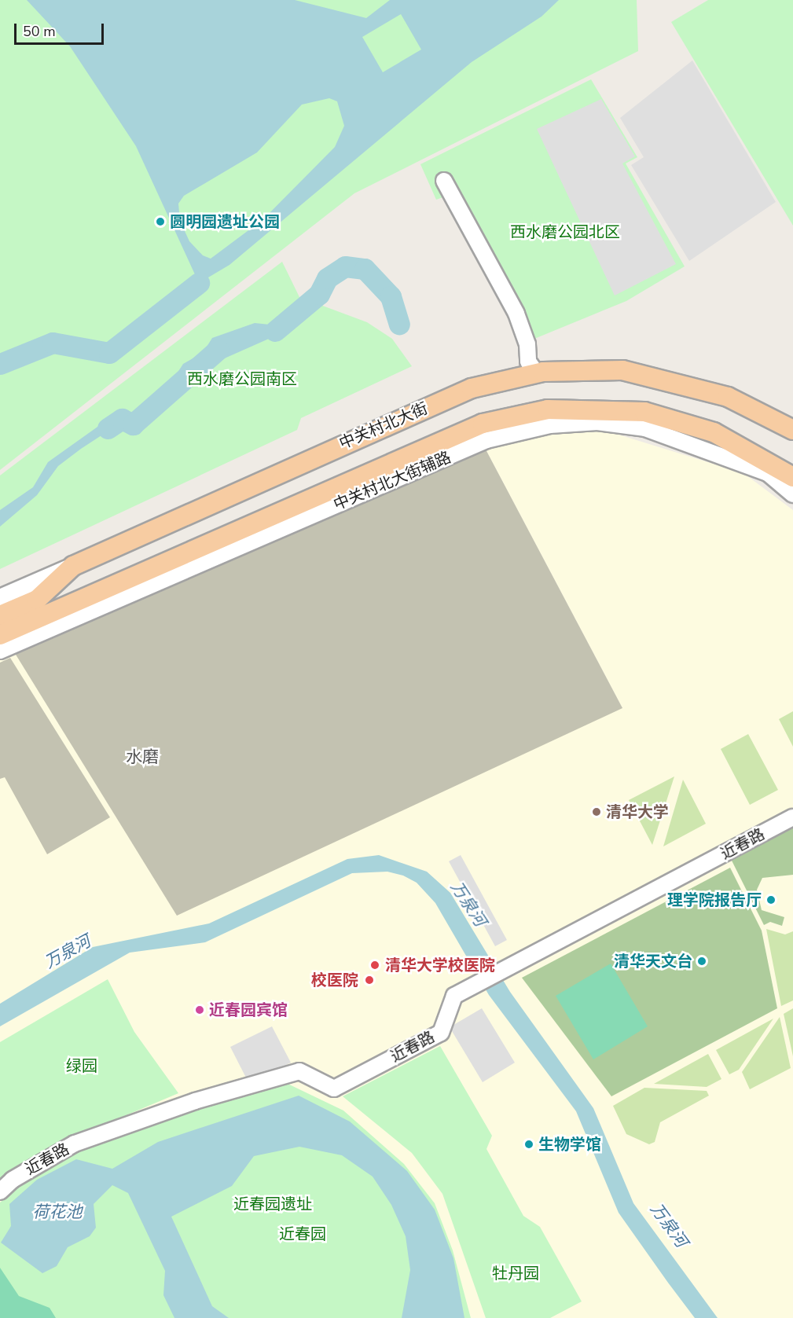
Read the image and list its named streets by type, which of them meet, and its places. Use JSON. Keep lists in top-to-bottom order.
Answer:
{
  "streets": {
    "main road": ["中关村北大街"],
    "street": ["中关村北大街辅路", "近春路"]
  },
  "districts": ["水磨"],
  "water": ["万泉河", "荷花池"],
  "parks": [
    "西水磨公园北区",
    "西水磨公园南区",
    "绿园",
    "近春园遗址",
    "近春园",
    "牡丹园"
  ],
  "places": [
    "圆明园遗址公园",
    "清华大学",
    "理学院报告厅",
    "清华天文台",
    "清华大学校医院",
    "校医院",
    "近春园宾馆",
    "生物学馆"
  ],
  "scale_bar": "50 m"
}
